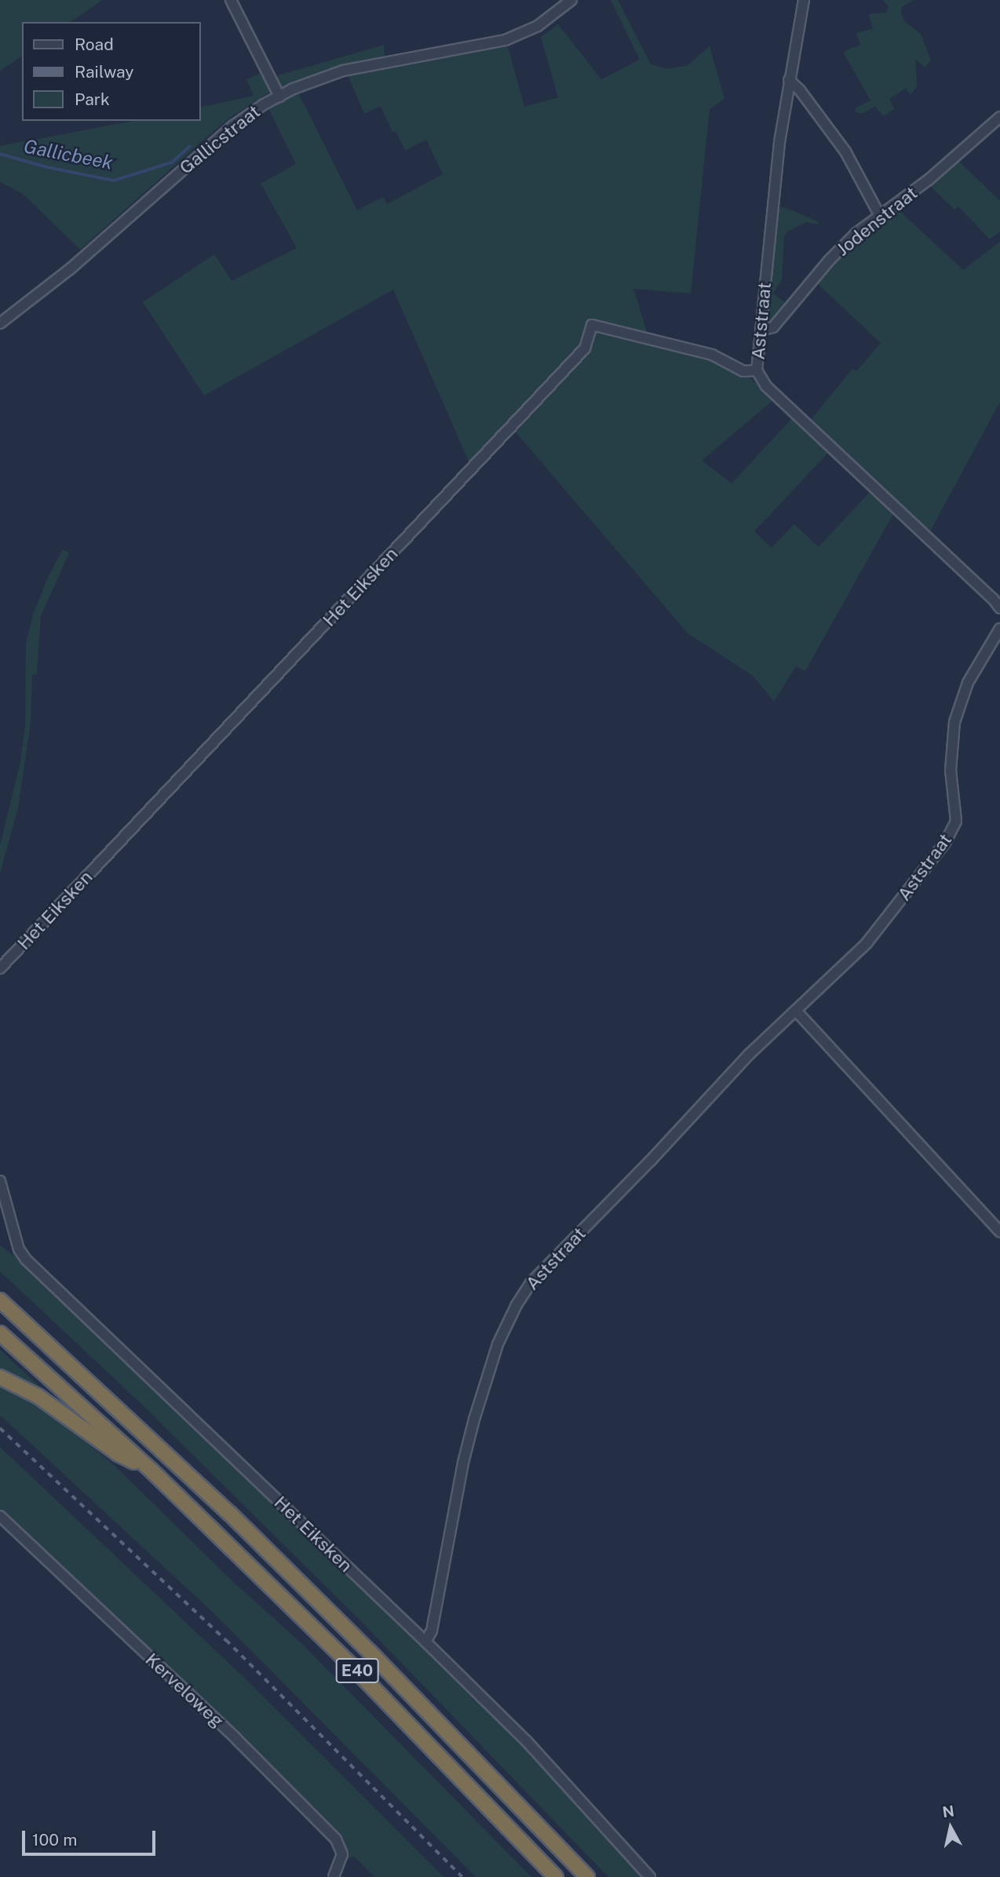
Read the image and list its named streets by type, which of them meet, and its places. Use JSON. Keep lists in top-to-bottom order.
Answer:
{
  "streets": {
    "highway": ["E40"],
    "street": [
      "Gallicstraat",
      "Jodenstraat",
      "Aststraat",
      "Het Eiksken",
      "Kerveloweg"
    ]
  },
  "crossings": [
    ["Jodenstraat", "Aststraat"],
    ["Aststraat", "Het Eiksken"]
  ],
  "water": ["Gallicbeek"],
  "legend": ["Road", "Railway", "Park"],
  "scale_bar": "100 m",
  "north": "top"
}
